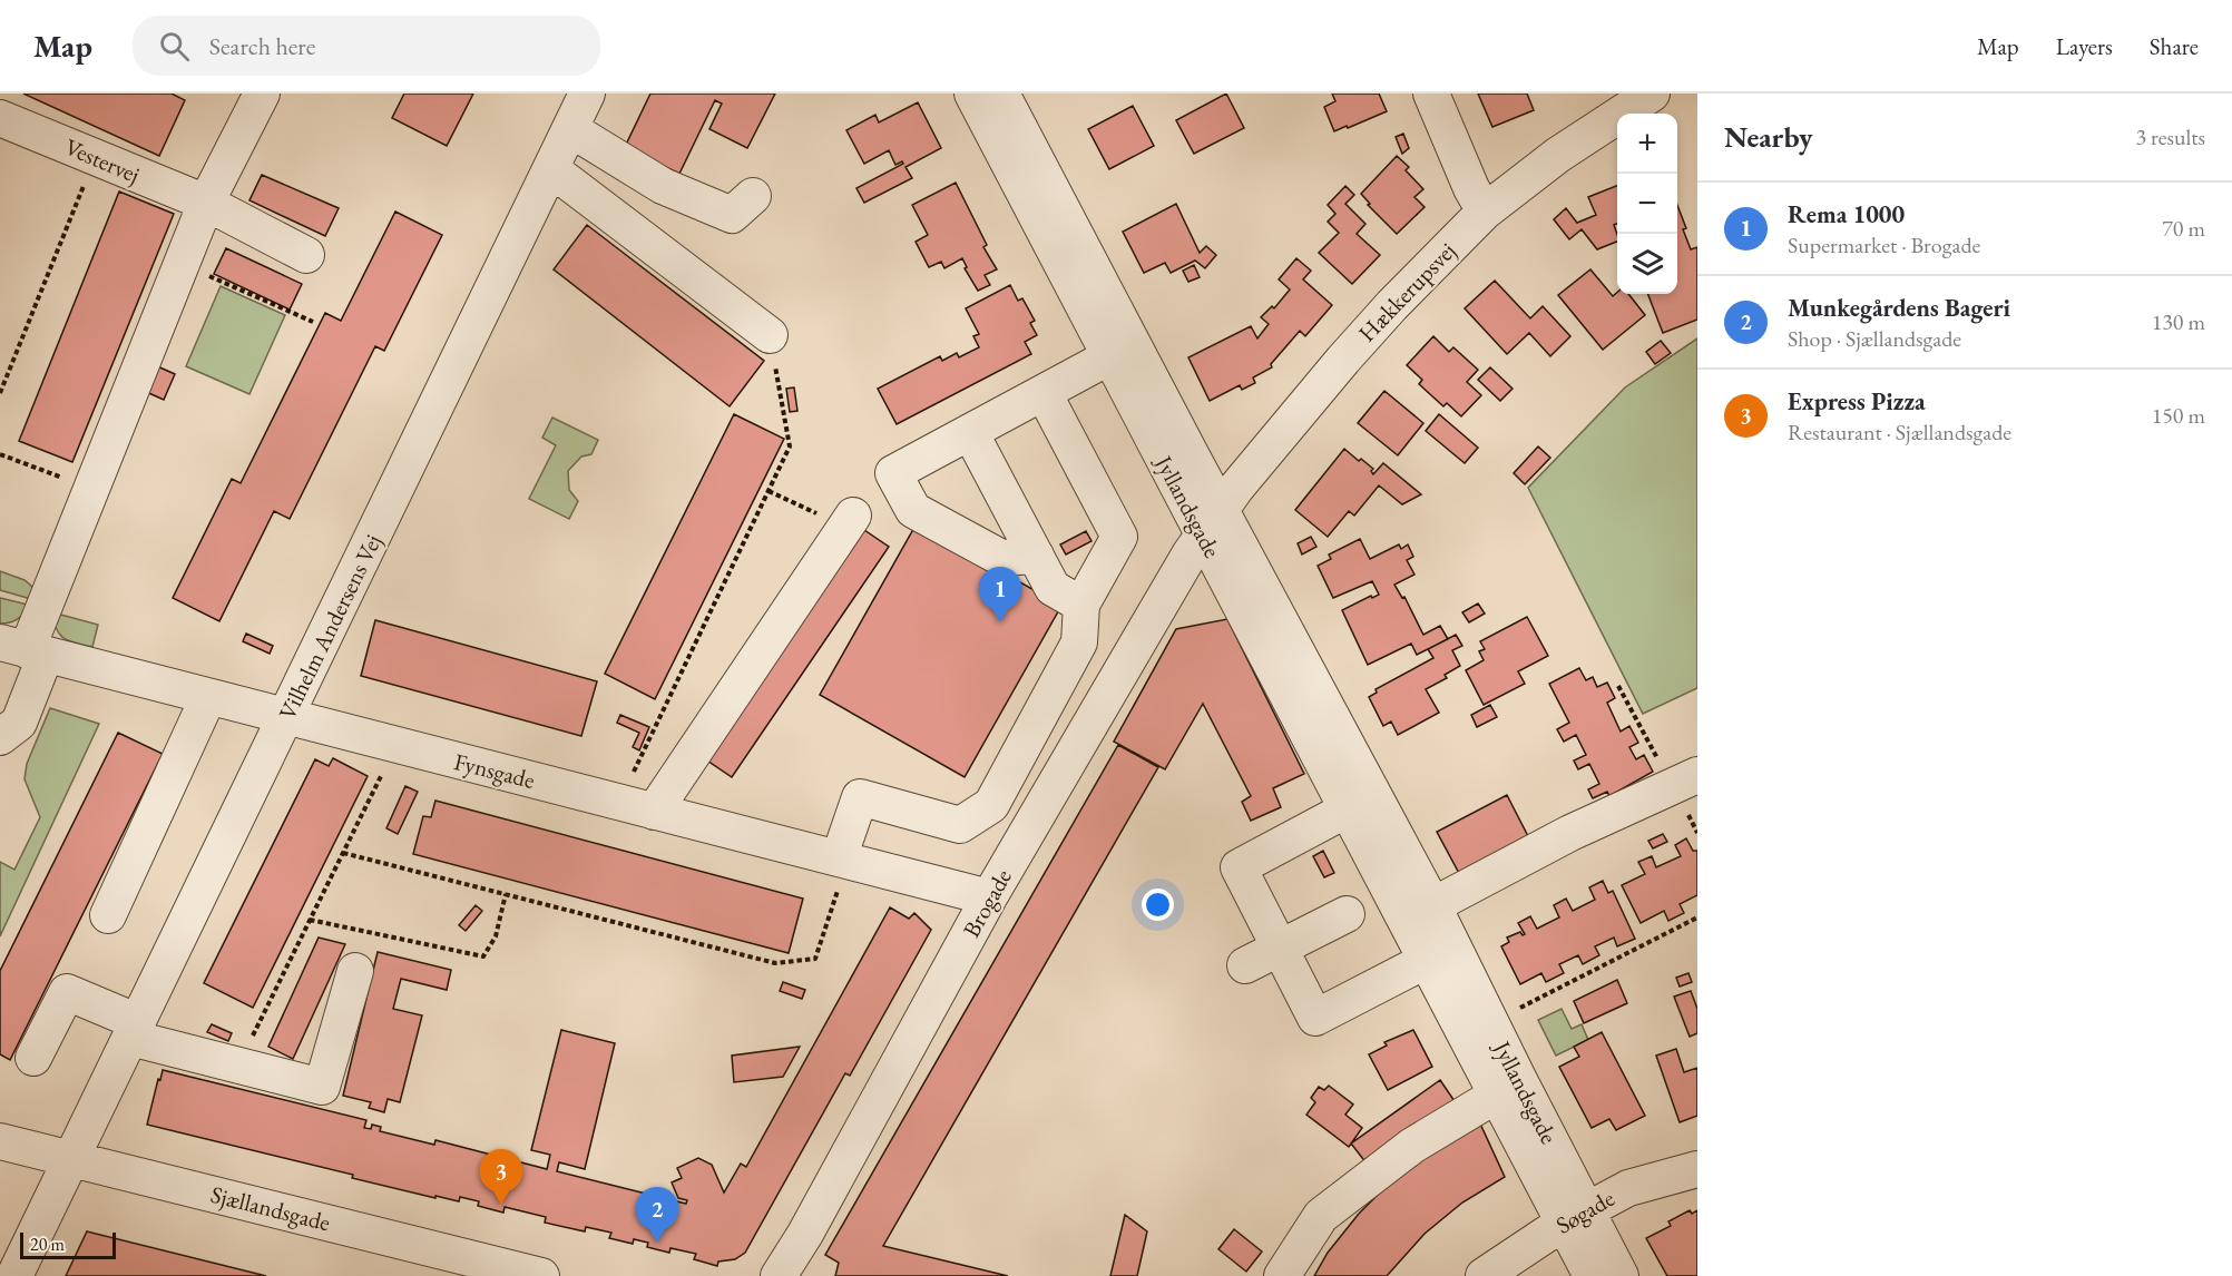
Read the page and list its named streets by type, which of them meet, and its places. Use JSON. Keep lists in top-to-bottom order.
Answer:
{
  "streets": {
    "street": [
      "Vestervej",
      "Hækkerupsvej",
      "Jyllandsgade",
      "Vilhelm Andersens Vej",
      "Fynsgade",
      "Brogade",
      "Sjællandsgade",
      "Søgade"
    ]
  },
  "crossings": [
    ["Hækkerupsvej", "Jyllandsgade"],
    ["Hækkerupsvej", "Brogade"],
    ["Jyllandsgade", "Brogade"],
    ["Jyllandsgade", "Søgade"],
    ["Vilhelm Andersens Vej", "Fynsgade"],
    ["Vilhelm Andersens Vej", "Sjællandsgade"],
    ["Fynsgade", "Brogade"]
  ],
  "scale_bar": "20 m",
  "page": {
    "header": "Map",
    "search": "Search here",
    "nav": ["Map", "Layers", "Share"],
    "heading": ["Nearby", "3 results"],
    "map_buttons": ["+", "−"],
    "list": [
      {
        "mark": "1",
        "name": "Rema 1000",
        "note": "Supermarket · Brogade",
        "value": "70 m"
      },
      {
        "mark": "2",
        "name": "Munkegårdens Bageri",
        "note": "Shop · Sjællandsgade",
        "value": "130 m"
      },
      {
        "mark": "3",
        "name": "Express Pizza",
        "note": "Restaurant · Sjællandsgade",
        "value": "150 m"
      }
    ],
    "pins": ["1", "3", "2"],
    "scale": "20 m"
  }
}
